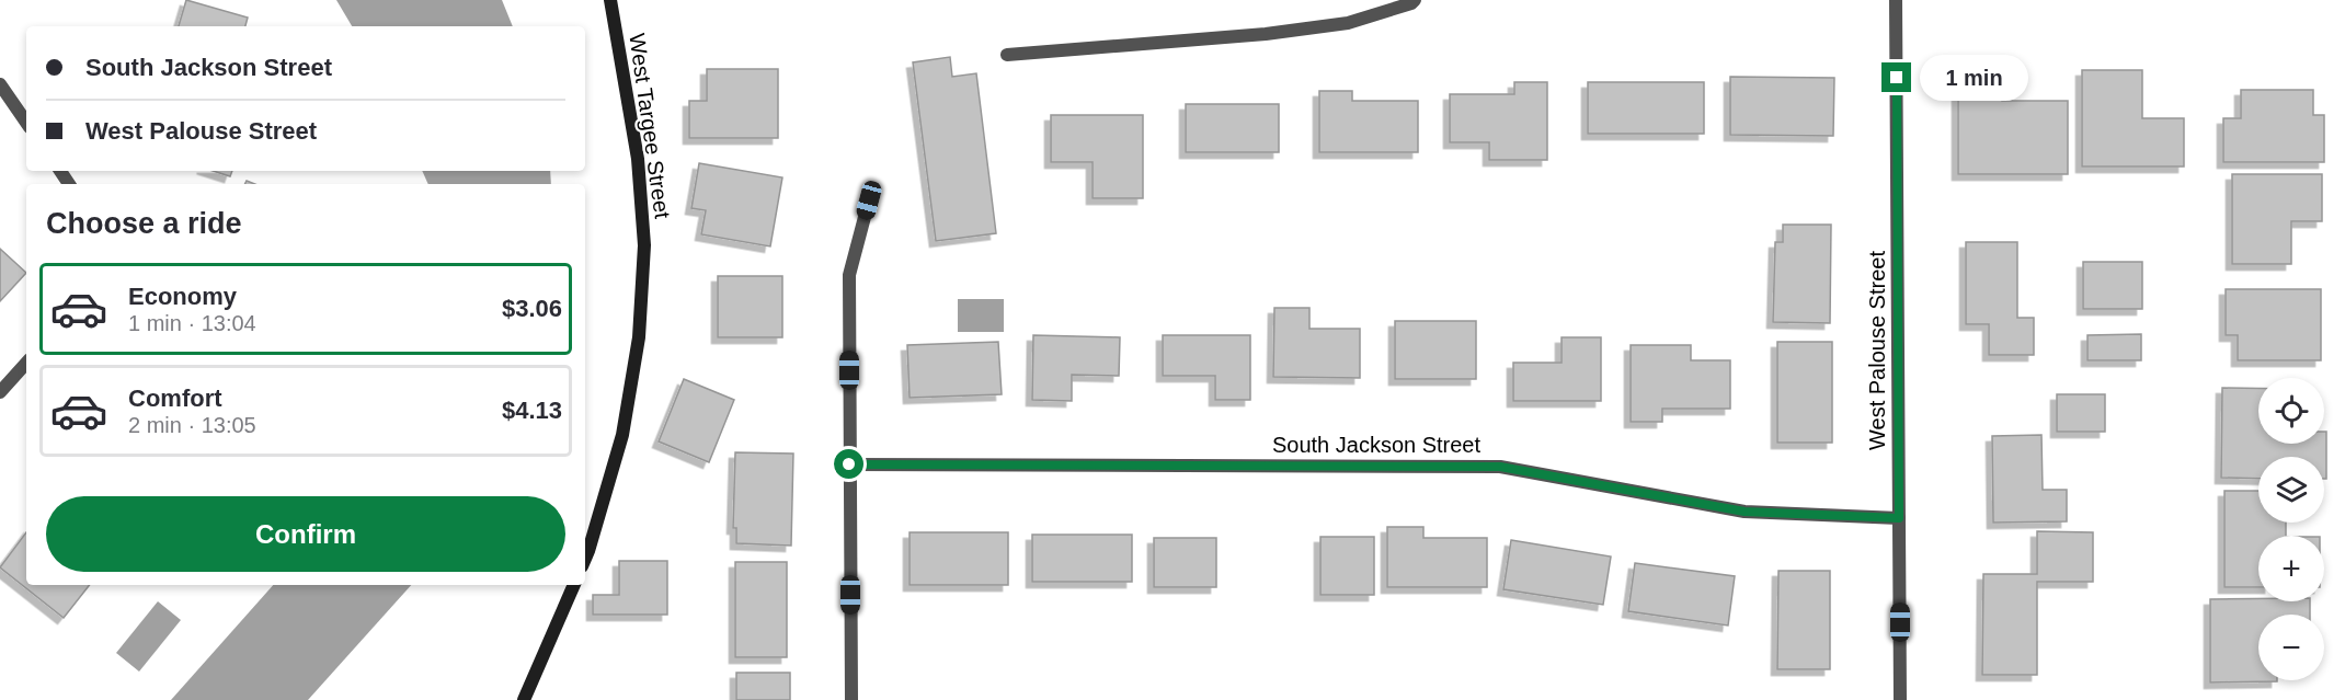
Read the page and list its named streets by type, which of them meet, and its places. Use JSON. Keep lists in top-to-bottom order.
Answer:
{
  "streets": {
    "street": ["West Targee Street", "West Palouse Street", "South Jackson Street"]
  },
  "crossings": [
    ["West Palouse Street", "South Jackson Street"]
  ],
  "page": {
    "banner": ["South Jackson Street", "West Palouse Street"],
    "bubble": "1 min",
    "heading": "Choose a ride",
    "list": [
      {
        "name": "Economy",
        "note": "1 min · 13:04",
        "value": "$3.06"
      },
      {
        "name": "Comfort",
        "note": "2 min · 13:05",
        "value": "$4.13"
      }
    ],
    "map_buttons": ["+", "−"],
    "buttons": "Confirm"
  }
}
